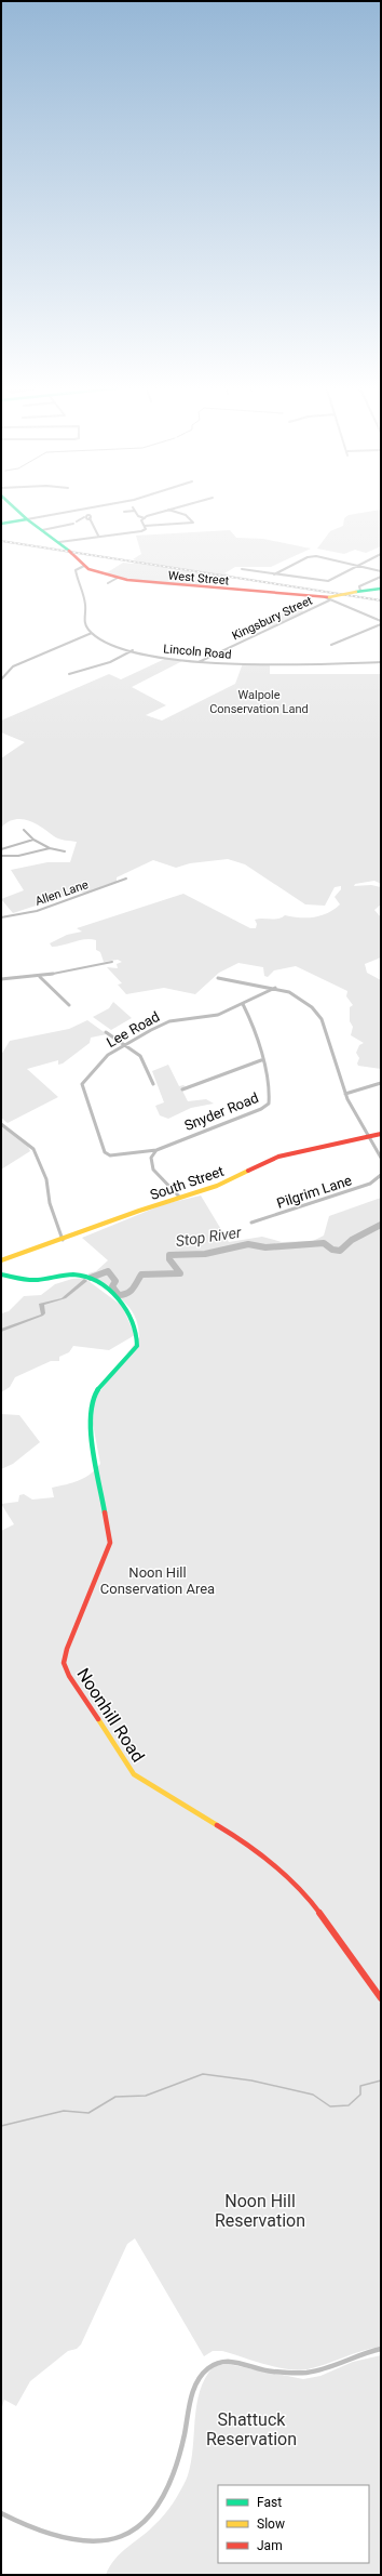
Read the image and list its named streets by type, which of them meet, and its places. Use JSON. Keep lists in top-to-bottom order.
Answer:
{
  "streets": {
    "main road": ["West Street", "South Street", "Noonhill Road"],
    "street": [
      "Kingsbury Street",
      "Lincoln Road",
      "Allen Lane",
      "Lee Road",
      "Snyder Road",
      "Pilgrim Lane"
    ]
  },
  "crossings": [
    ["West Street", "Kingsbury Street"],
    ["Kingsbury Street", "Lincoln Road"],
    ["Lee Road", "Snyder Road"]
  ],
  "water": ["Stop River"],
  "parks": [
    "Walpole Conservation Land",
    "Noon Hill Conservation Area",
    "Noon Hill Reservation",
    "Shattuck Reservation"
  ],
  "legend": ["Fast", "Slow", "Jam"]
}
